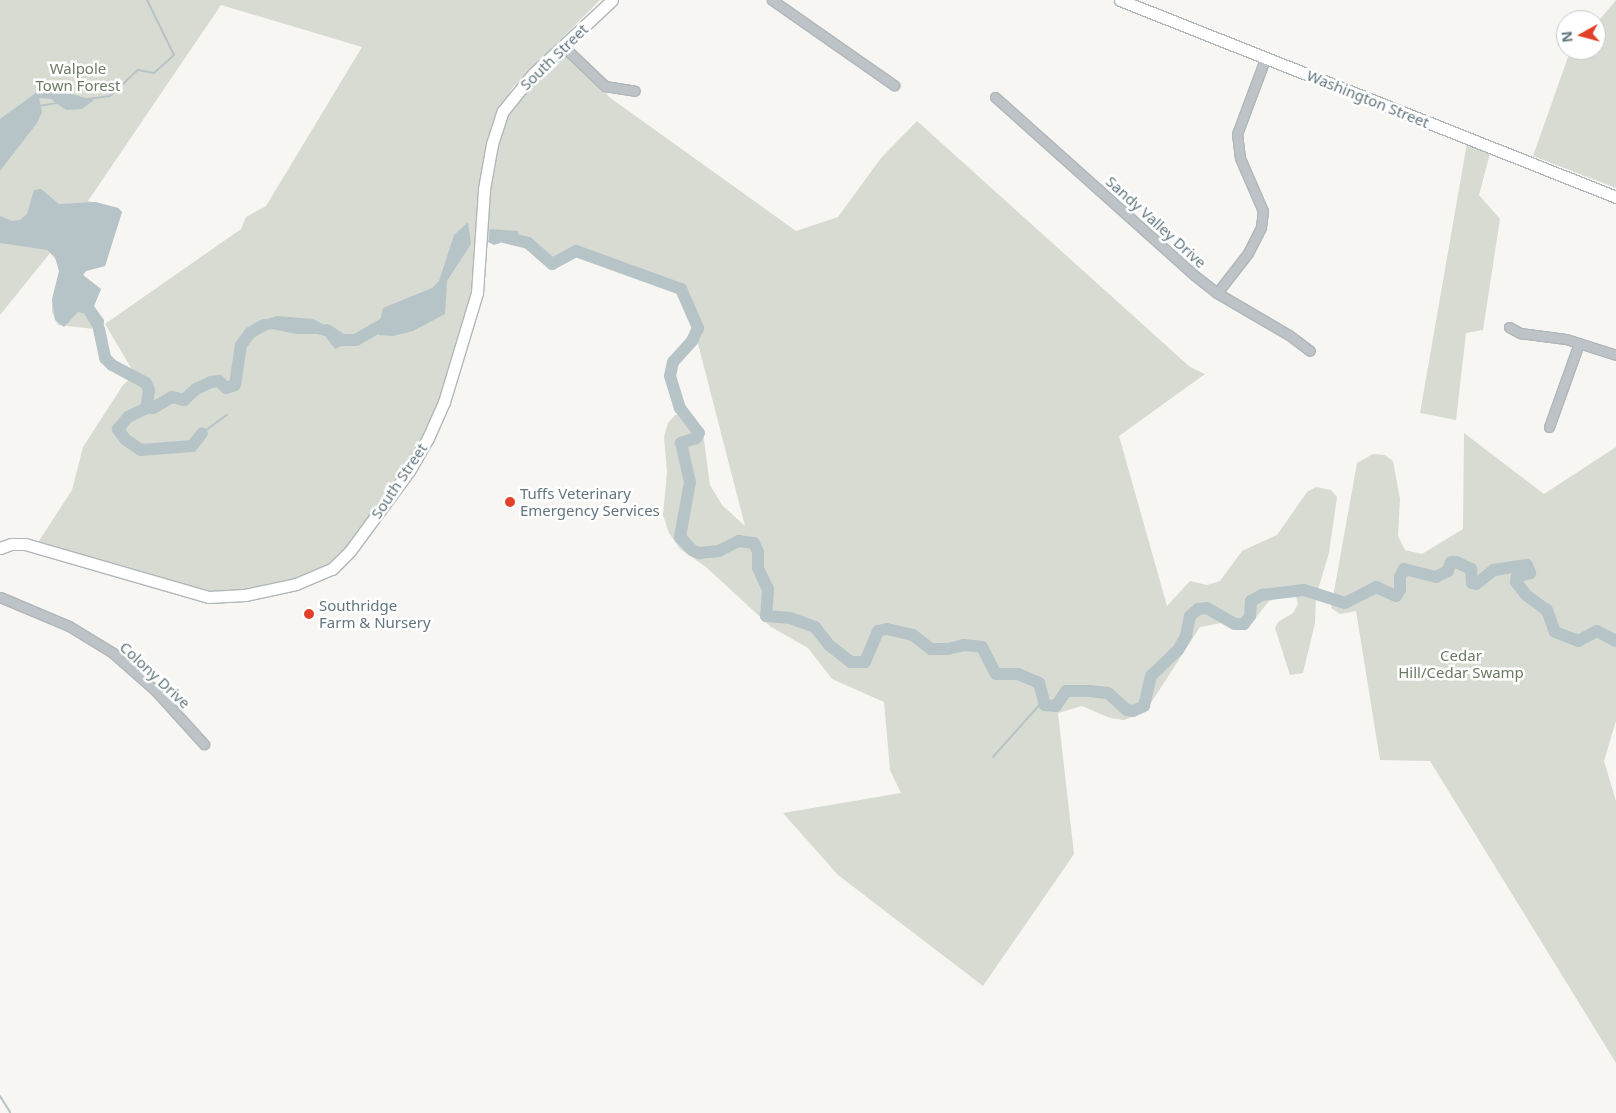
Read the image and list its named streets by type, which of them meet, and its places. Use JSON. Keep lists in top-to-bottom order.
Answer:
{
  "streets": {
    "street": [
      "South Street",
      "Washington Street",
      "Sandy Valley Drive",
      "Colony Drive"
    ]
  },
  "parks": ["Walpole Town Forest", "Cedar Hill/Cedar Swamp"],
  "places": ["Tuffs Veterinary Emergency Services", "Southridge Farm & Nursery"],
  "north": "left"
}
